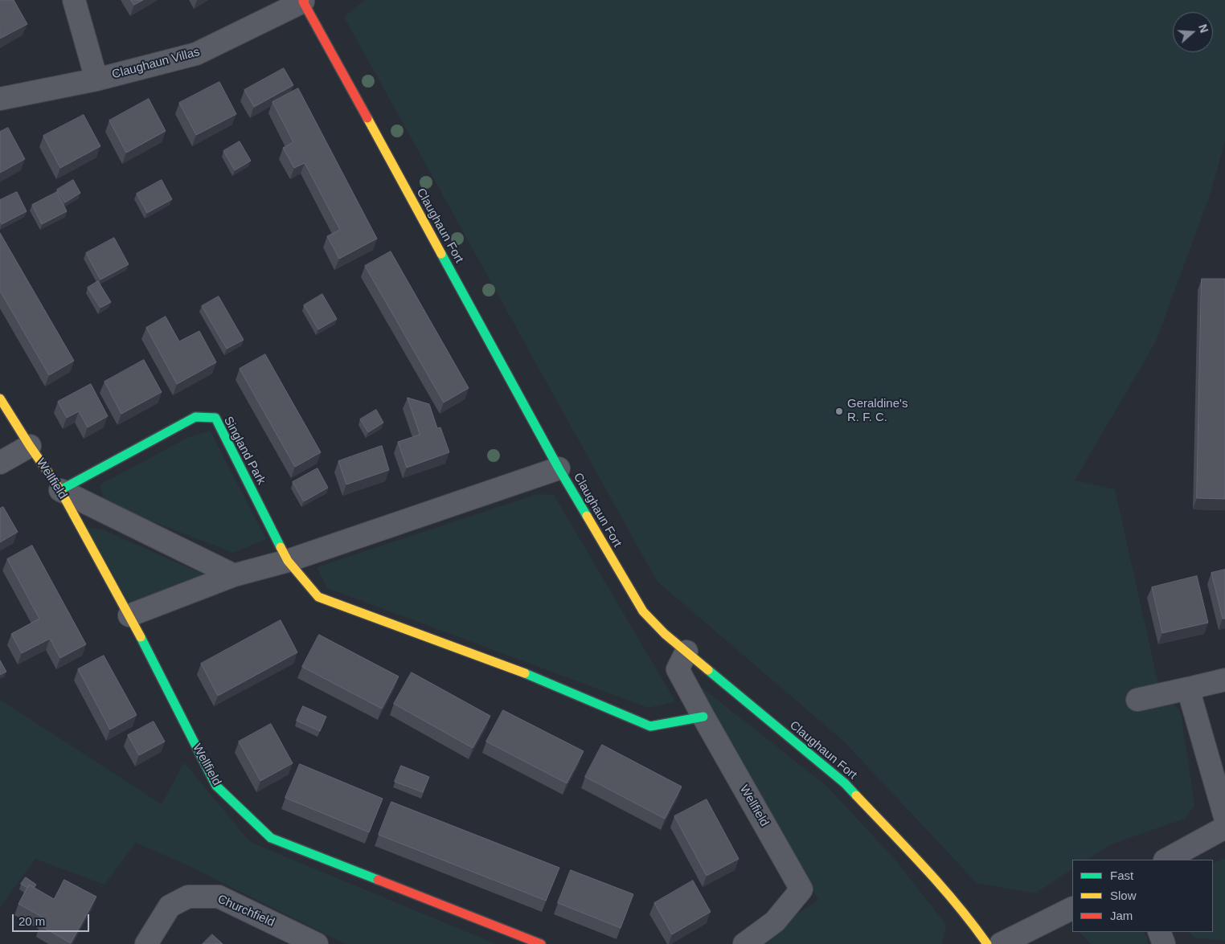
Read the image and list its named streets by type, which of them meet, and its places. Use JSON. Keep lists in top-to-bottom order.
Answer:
{
  "streets": {
    "street": [
      "Claughaun Villas",
      "Claughaun Fort",
      "Singland Park",
      "Wellfield",
      "Churchfield"
    ]
  },
  "crossings": [
    ["Claughaun Villas", "Claughaun Fort"],
    ["Claughaun Fort", "Wellfield"],
    ["Singland Park", "Wellfield"]
  ],
  "places": ["Geraldine's R. F. C."],
  "legend": ["Fast", "Slow", "Jam"],
  "scale_bar": "20 m",
  "north": "right"
}
